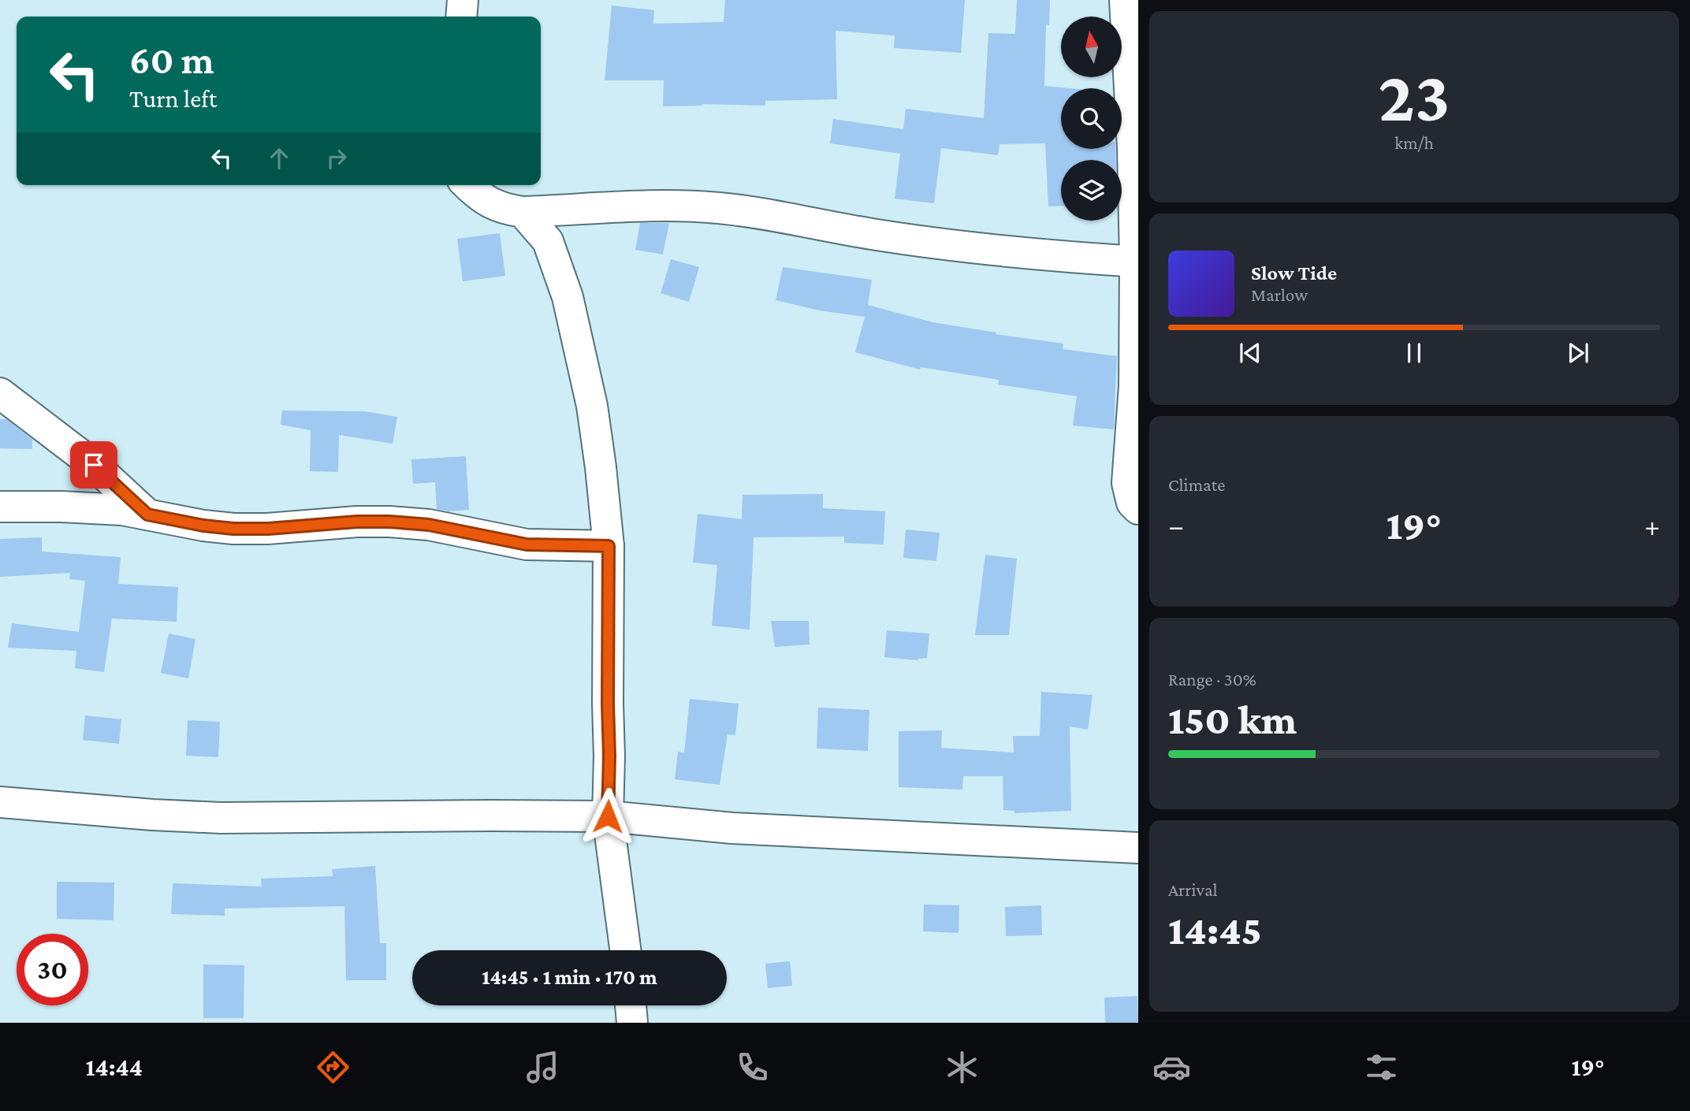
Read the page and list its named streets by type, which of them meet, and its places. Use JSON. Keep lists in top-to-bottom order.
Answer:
{
  "north": "top",
  "page": {
    "tile": [
      ["23", "km/h"],
      "Climate",
      ["Range · 30%", "150 km"],
      ["Arrival", "14:45"]
    ],
    "turn": ["60 m", "Turn left"],
    "song": ["Slow Tide", "Marlow"],
    "heat": ["−", "19°", "+"],
    "limit": "30",
    "trip": "14:45 · 1 min · 170 m",
    "tabs": ["14:44", "19°"]
  }
}
